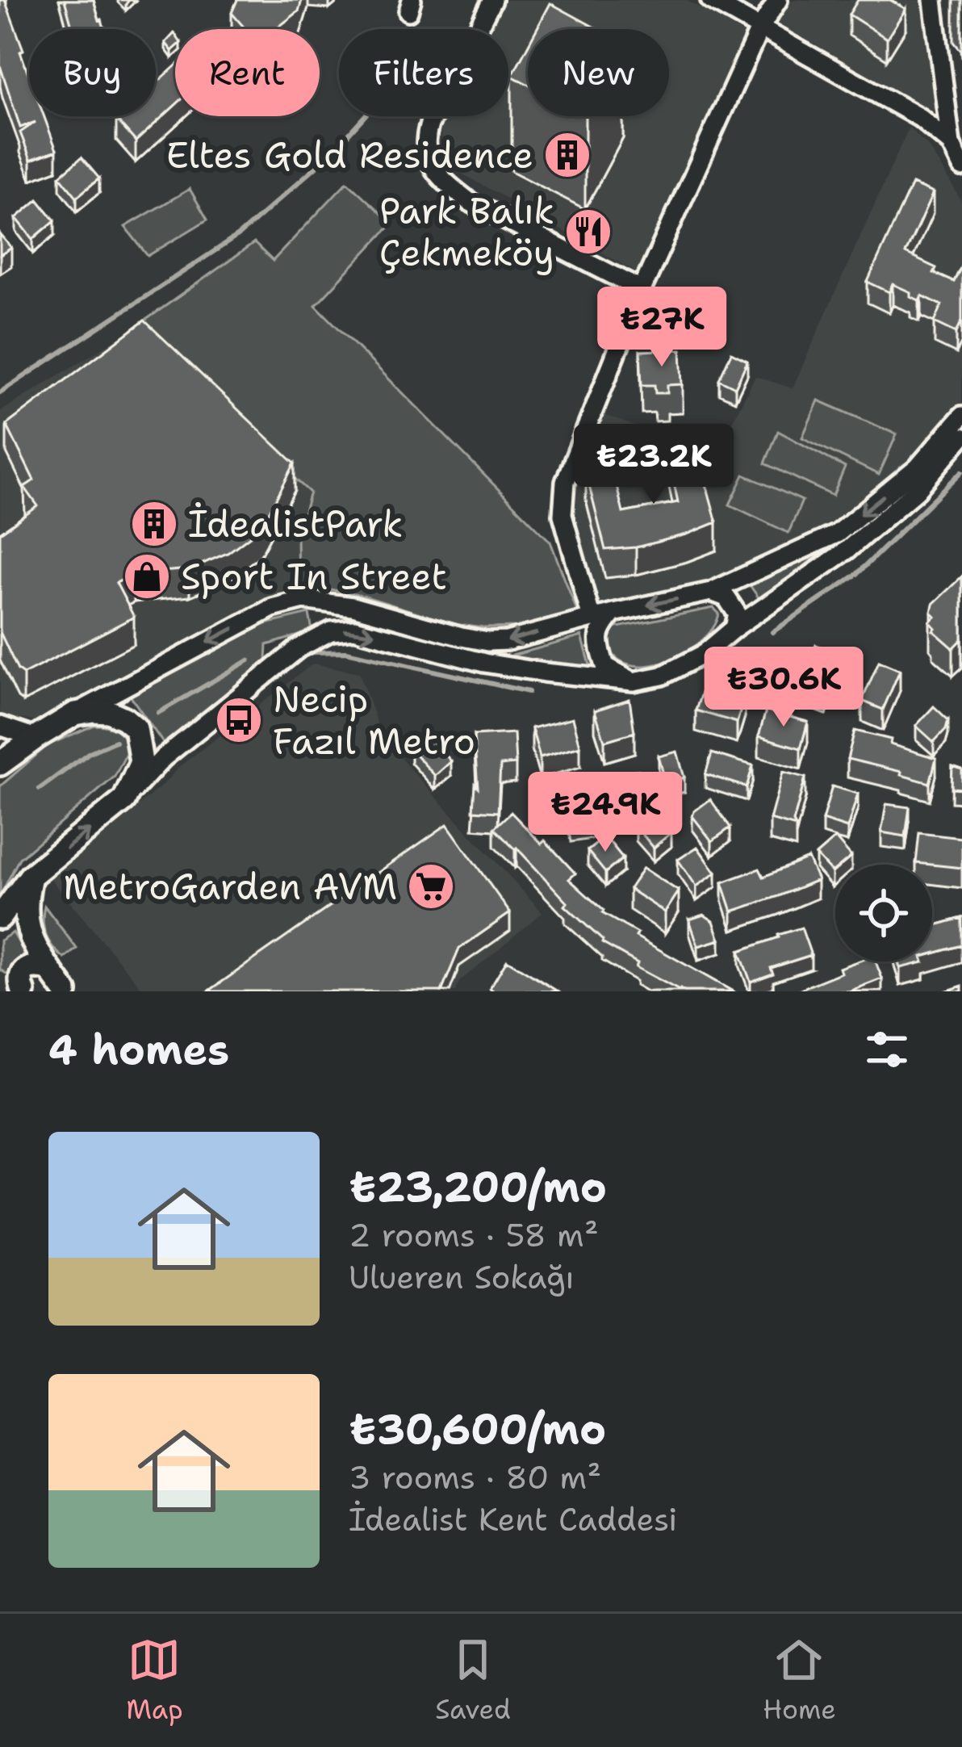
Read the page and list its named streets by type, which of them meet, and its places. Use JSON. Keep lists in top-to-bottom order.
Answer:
{
  "places": {
    "building": ["Eltes Gold Residence", "İdealistPark"],
    "restaurant": ["Park Balık Çekmeköy"],
    "shop": ["Sport In Street"],
    "bus stop": ["Necip Fazıl Metro"],
    "supermarket": ["MetroGarden AVM"]
  },
  "page": {
    "chip": [
      "Buy",
      "Rent",
      "Filters",
      "New"
    ],
    "price": [
      "₺27K",
      "₺23.2K",
      "₺30.6K",
      "₺24.9K"
    ],
    "heading": "4 homes",
    "list": [
      {
        "name": "₺23,200/mo",
        "note": "2 rooms · 58 m² · Ulueren Sokağı"
      },
      {
        "name": "₺30,600/mo",
        "note": "3 rooms · 80 m² · İdealist Kent Caddesi"
      }
    ],
    "tabs": ["Map", "Saved", "Home"]
  }
}
